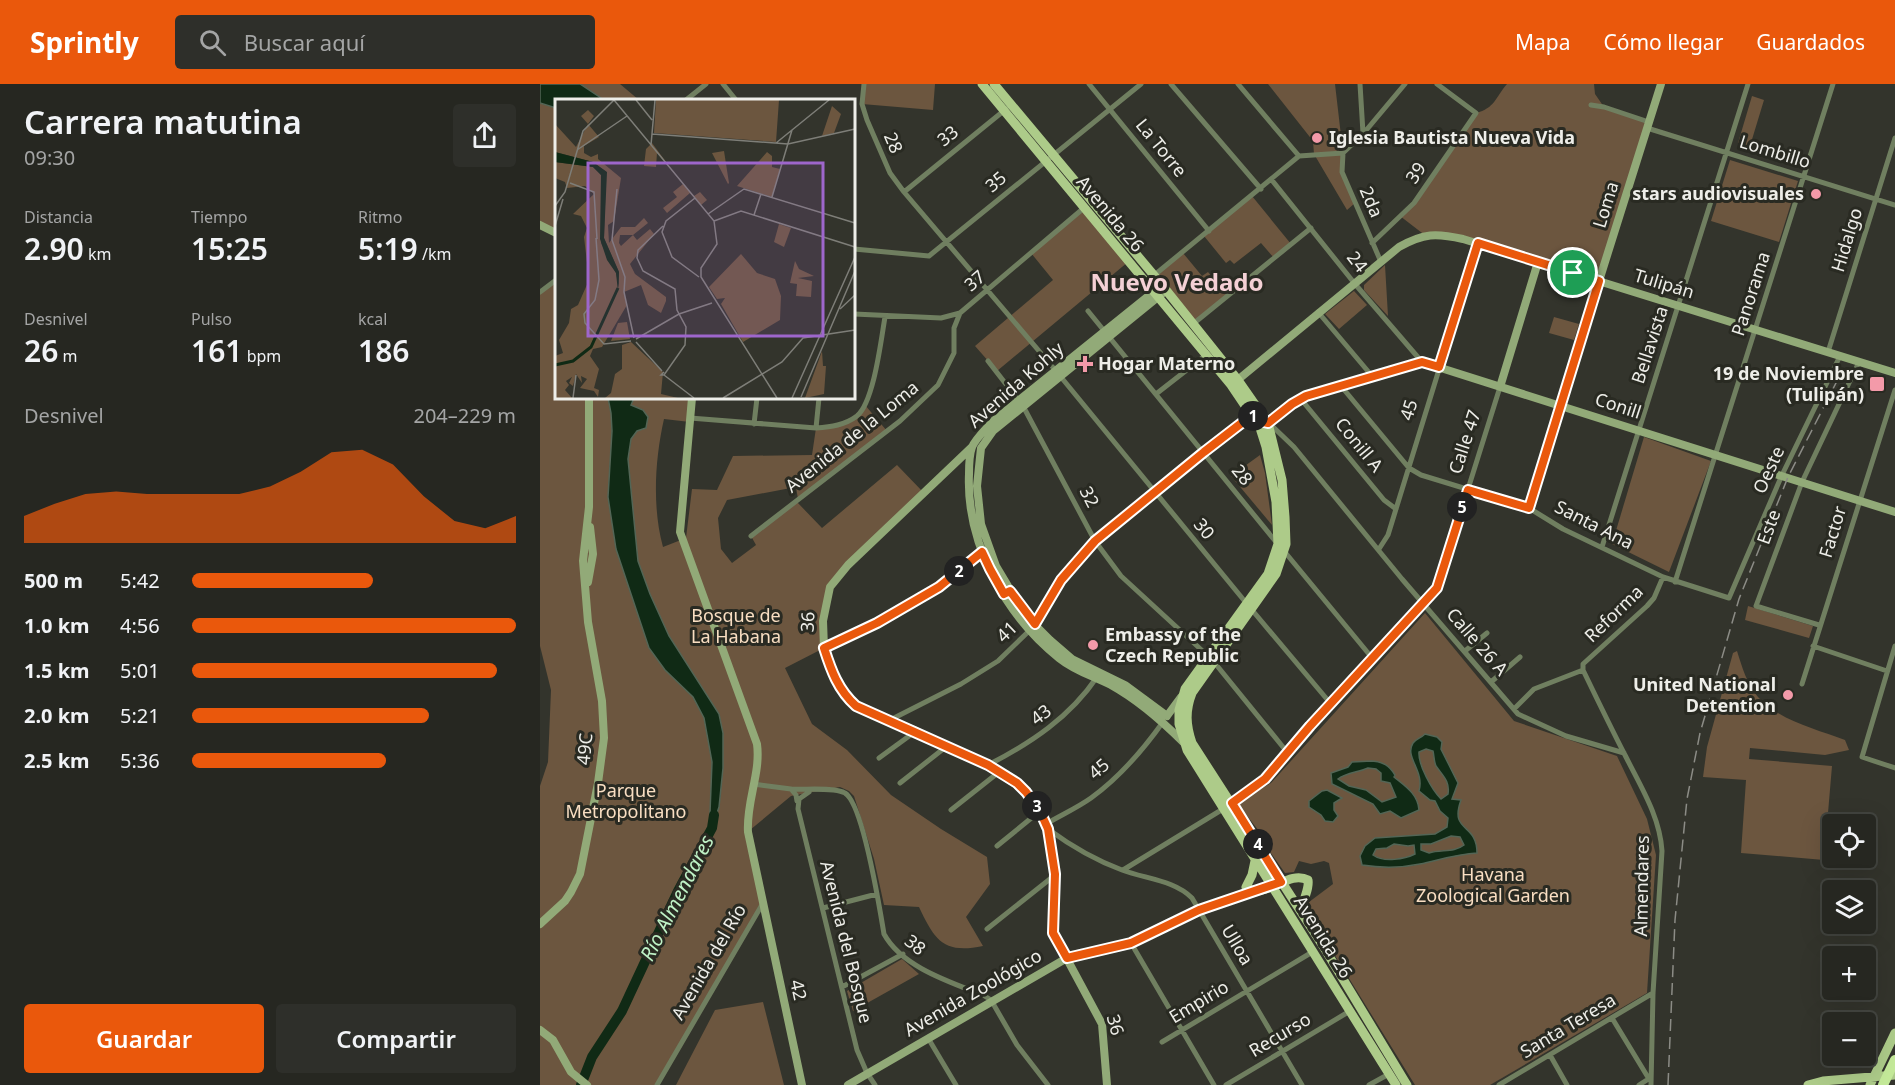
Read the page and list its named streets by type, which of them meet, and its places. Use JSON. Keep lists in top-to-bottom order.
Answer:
{
  "streets": {
    "main road": ["Avenida 26"],
    "street": [
      "33",
      "28",
      "La Torre",
      "Lombillo",
      "39",
      "35",
      "2da",
      "Loma",
      "Hidalgo",
      "24",
      "37",
      "Tulipán",
      "Panorama",
      "Bellavista",
      "Avenida Kohly",
      "Conill",
      "45",
      "Avenida de la Loma",
      "Calle 47",
      "Conill A",
      "Oeste",
      "32",
      "Santa Ana",
      "Este",
      "30",
      "Factor",
      "Reforma",
      "36",
      "41",
      "Calle 26 A",
      "43",
      "49C",
      "Almendares",
      "Avenida del Bosque",
      "38",
      "Ulloa",
      "Avenida del Río",
      "42",
      "Avenida Zoológico",
      "Empirio",
      "Santa Teresa",
      "Recurso"
    ]
  },
  "crossings": [
    ["33", "28"],
    ["33", "Avenida 26"],
    ["28", "35"],
    ["28", "Avenida 26"],
    ["28", "37"],
    ["28", "Avenida Kohly"],
    ["28", "Calle 47"],
    ["28", "30"],
    ["28", "41"],
    ["La Torre", "35"],
    ["Lombillo", "Loma"],
    ["Lombillo", "Hidalgo"],
    ["Lombillo", "Panorama"],
    ["Lombillo", "Bellavista"],
    ["39", "2da"],
    ["35", "Avenida 26"],
    ["2da", "Tulipán"],
    ["Loma", "Tulipán"],
    ["Loma", "Conill"],
    ["Loma", "Santa Ana"],
    ["Avenida 26", "37"],
    ["Avenida 26", "Avenida Kohly"],
    ["Avenida 26", "45"],
    ["Avenida 26", "Calle 47"],
    ["Avenida 26", "32"],
    ["Avenida 26", "30"],
    ["Avenida 26", "41"],
    ["Avenida 26", "Calle 26 A"],
    ["Avenida 26", "Empirio"],
    ["Avenida 26", "Recurso"],
    ["Hidalgo", "Tulipán"],
    ["24", "Conill"],
    ["37", "Avenida de la Loma"],
    ["Tulipán", "Panorama"],
    ["Tulipán", "Bellavista"],
    ["Tulipán", "45"],
    ["Tulipán", "Calle 47"],
    ["Tulipán", "Oeste"],
    ["Tulipán", "Este"],
    ["Panorama", "Conill"],
    ["Panorama", "Santa Ana"],
    ["Bellavista", "Conill"],
    ["Bellavista", "Santa Ana"],
    ["Avenida Kohly", "45"],
    ["Avenida Kohly", "32"],
    ["Avenida Kohly", "30"],
    ["Avenida Kohly", "36"],
    ["Avenida Kohly", "41"],
    ["Avenida Kohly", "43"],
    ["Conill", "45"],
    ["Conill", "Calle 47"],
    ["Conill", "Oeste"],
    ["Conill", "Este"],
    ["Conill", "Factor"],
    ["45", "Conill A"],
    ["45", "Santa Ana"],
    ["45", "36"],
    ["45", "Calle 26 A"],
    ["45", "Ulloa"],
    ["Calle 47", "32"],
    ["Calle 47", "Santa Ana"],
    ["Calle 47", "30"],
    ["Calle 47", "Calle 26 A"],
    ["Oeste", "Santa Ana"],
    ["32", "41"],
    ["Santa Ana", "Reforma"],
    ["Este", "Factor"],
    ["30", "41"],
    ["Reforma", "Almendares"],
    ["36", "41"],
    ["36", "43"],
    ["36", "Ulloa"],
    ["36", "Avenida Zoológico"],
    ["Calle 26 A", "Almendares"],
    ["Almendares", "Santa Teresa"],
    ["Avenida del Bosque", "38"],
    ["Avenida del Bosque", "Avenida Zoológico"],
    ["38", "Avenida Zoológico"],
    ["Ulloa", "Avenida Zoológico"],
    ["Ulloa", "Empirio"],
    ["Ulloa", "Recurso"],
    ["Avenida del Río", "42"]
  ],
  "districts": ["Nuevo Vedado"],
  "water": ["Río Almendares"],
  "parks": ["Bosque de La Habana", "Parque Metropolitano", "Havana Zoological Garden"],
  "places": {
    "other": [
      "Iglesia Bautista Nueva Vida",
      "stars audiovisuales",
      "Embassy of the Czech Republic",
      "United National Detention"
    ],
    "health": ["Hogar Materno"],
    "transit": ["19 de Noviembre (Tulipán)"]
  },
  "page": {
    "header": "Sprintly",
    "search": "Buscar aquí",
    "nav": ["Mapa", "Cómo llegar", "Guardados"],
    "heading": ["Carrera matutina", "09:30"],
    "stats": [
      ["Distancia", "2.90 km"],
      ["Tiempo", "15:25"],
      ["Ritmo", "5:19 /km"],
      ["Desnivel", "26 m"],
      ["Pulso", "161 bpm"],
      ["kcal", "186"]
    ],
    "chart": ["Desnivel", "204–229 m"],
    "pins": [
      "1",
      "5",
      "2",
      "3",
      "4"
    ],
    "list": [
      {
        "name": "500 m",
        "note": "5:42"
      },
      {
        "name": "1.0 km",
        "note": "4:56"
      },
      {
        "name": "1.5 km",
        "note": "5:01"
      },
      {
        "name": "2.0 km",
        "note": "5:21"
      },
      {
        "name": "2.5 km",
        "note": "5:36"
      }
    ],
    "map_buttons": ["+", "−"],
    "buttons": ["Guardar", "Compartir"]
  }
}
